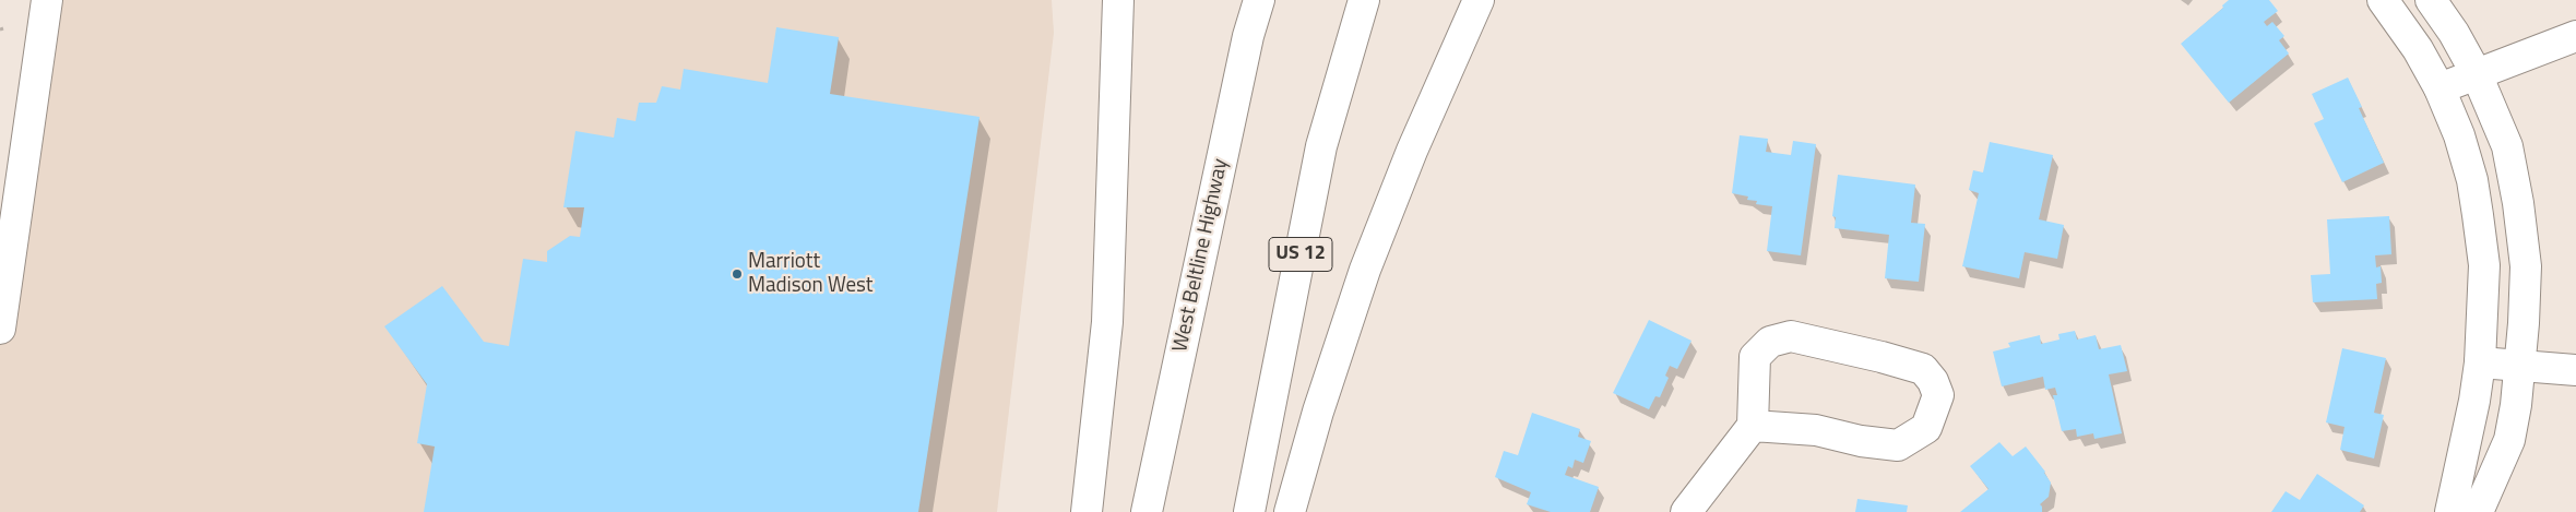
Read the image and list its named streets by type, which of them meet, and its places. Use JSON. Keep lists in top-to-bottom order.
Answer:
{
  "streets": {
    "main road": ["US 12", "West Beltline Highway"]
  },
  "places": ["Marriott Madison West"]
}
